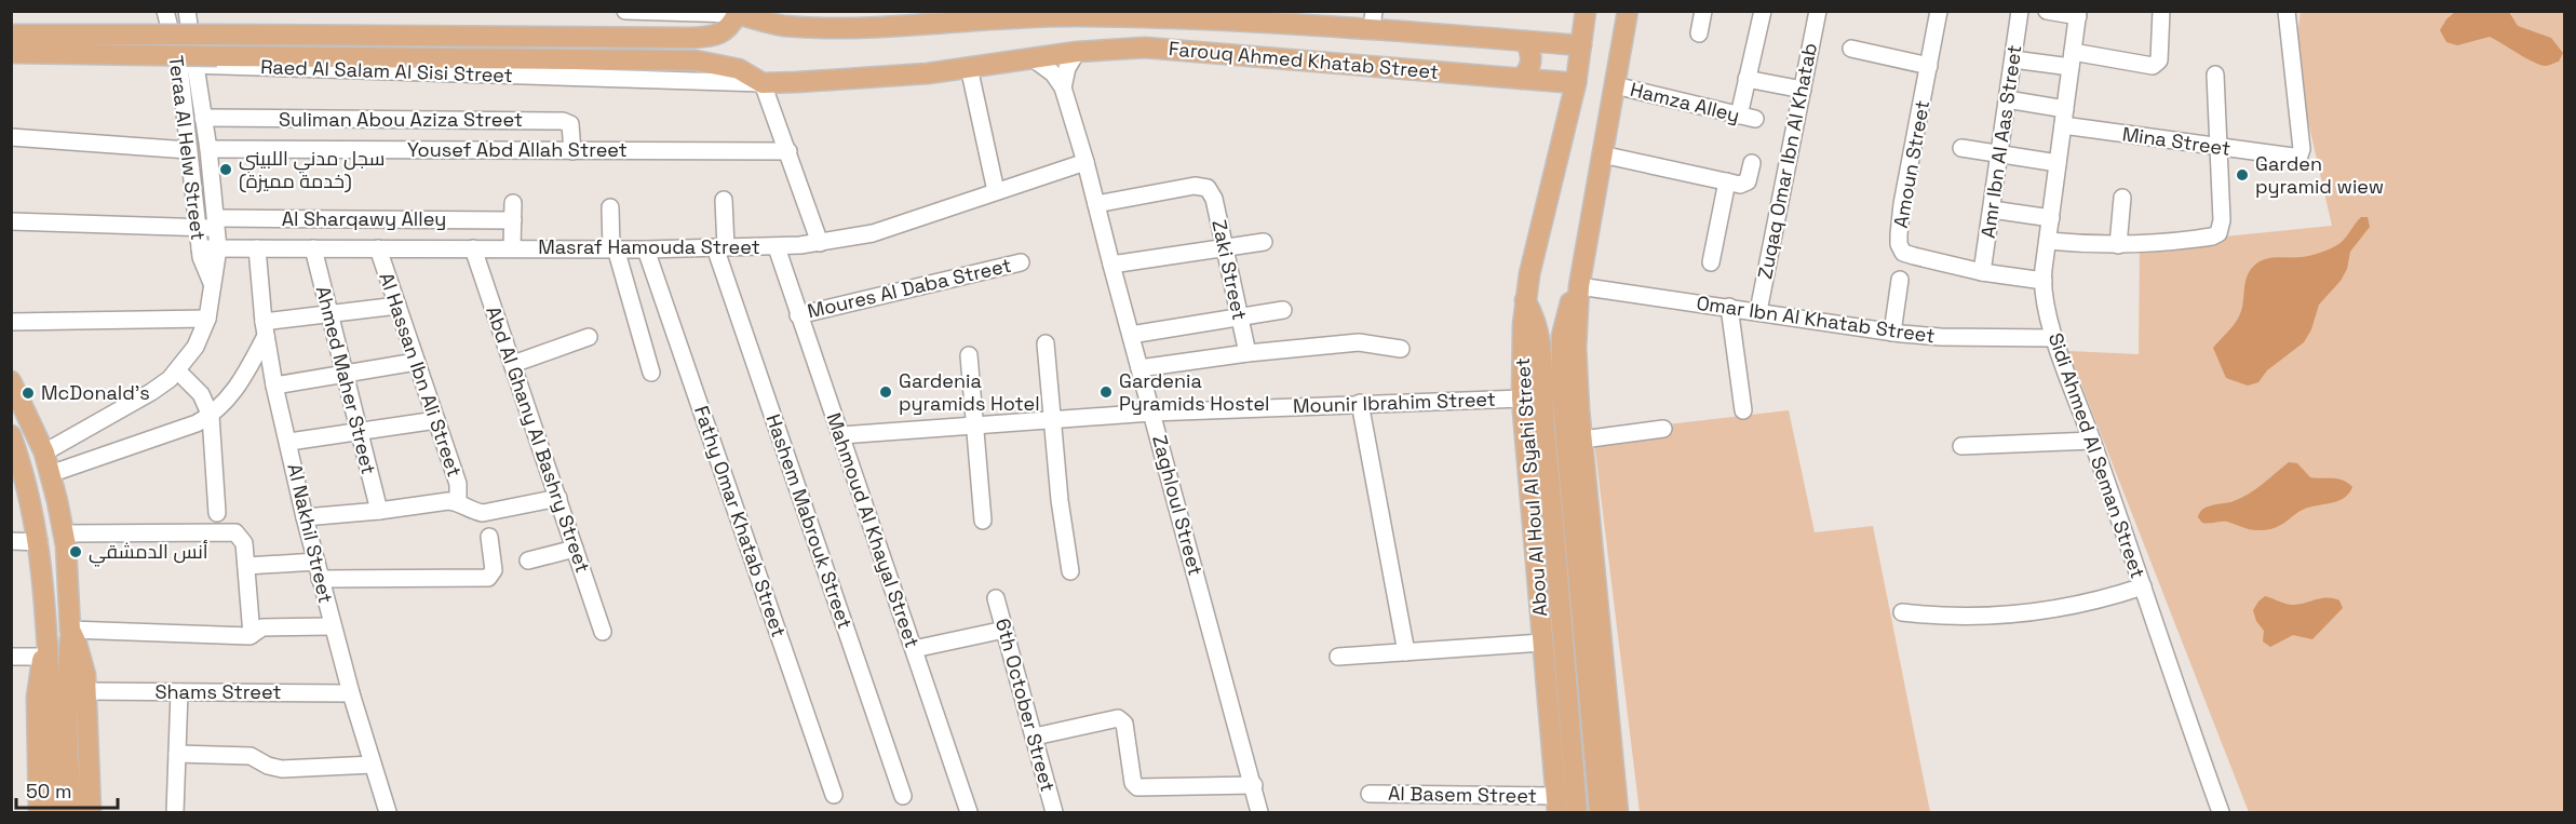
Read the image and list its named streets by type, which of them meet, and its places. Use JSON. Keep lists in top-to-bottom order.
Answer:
{
  "streets": {
    "main road": ["Farouq Ahmed Khatab Street", "Abou Al Houl Al Syahi Street"],
    "street": [
      "Raed Al Salam Al Sisi Street",
      "Hamza Alley",
      "Suliman Abou Aziza Street",
      "Amr Ibn Al Aas Street",
      "Mina Street",
      "Teraa Al Helw Street",
      "Yousef Abd Allah Street",
      "Zuqaq Omar Ibn Al Khatab",
      "Amoun Street",
      "Al Sharqawy Alley",
      "Masraf Hamouda Street",
      "Zaki Street",
      "Moures Al Daba Street",
      "Omar Ibn Al Khatab Street",
      "Al Hassan Ibn Ali Street",
      "Ahmed Maher Street",
      "Mounir Ibrahim Street",
      "Abd Al Ghany Al Bashry Street",
      "Sidi Ahmed Al Seman Street",
      "Zaghloul Street",
      "Fathy Omar Khatab Street",
      "Hashem Mabrouk Street",
      "Mahmoud Al Khayal Street",
      "Al Nakhil Street",
      "Shams Street",
      "6th October Street",
      "Al Basem Street"
    ]
  },
  "crossings": [
    ["Farouq Ahmed Khatab Street", "Raed Al Salam Al Sisi Street"],
    ["Farouq Ahmed Khatab Street", "Abou Al Houl Al Syahi Street"],
    ["Farouq Ahmed Khatab Street", "Zaghloul Street"],
    ["Raed Al Salam Al Sisi Street", "Teraa Al Helw Street"],
    ["Suliman Abou Aziza Street", "Teraa Al Helw Street"],
    ["Suliman Abou Aziza Street", "Yousef Abd Allah Street"],
    ["Amr Ibn Al Aas Street", "Mina Street"],
    ["Amr Ibn Al Aas Street", "Amoun Street"],
    ["Mina Street", "Sidi Ahmed Al Seman Street"],
    ["Teraa Al Helw Street", "Yousef Abd Allah Street"],
    ["Teraa Al Helw Street", "Al Sharqawy Alley"],
    ["Teraa Al Helw Street", "Masraf Hamouda Street"],
    ["Zuqaq Omar Ibn Al Khatab", "Omar Ibn Al Khatab Street"],
    ["Amoun Street", "Sidi Ahmed Al Seman Street"],
    ["Al Sharqawy Alley", "Masraf Hamouda Street"],
    ["Masraf Hamouda Street", "Al Hassan Ibn Ali Street"],
    ["Masraf Hamouda Street", "Ahmed Maher Street"],
    ["Masraf Hamouda Street", "Abd Al Ghany Al Bashry Street"],
    ["Masraf Hamouda Street", "Zaghloul Street"],
    ["Masraf Hamouda Street", "Fathy Omar Khatab Street"],
    ["Masraf Hamouda Street", "Hashem Mabrouk Street"],
    ["Masraf Hamouda Street", "Mahmoud Al Khayal Street"],
    ["Masraf Hamouda Street", "Al Nakhil Street"],
    ["Zaki Street", "Zaghloul Street"],
    ["Moures Al Daba Street", "Mahmoud Al Khayal Street"],
    ["Omar Ibn Al Khatab Street", "Sidi Ahmed Al Seman Street"],
    ["Mounir Ibrahim Street", "Abou Al Houl Al Syahi Street"],
    ["Mounir Ibrahim Street", "Zaghloul Street"],
    ["Mounir Ibrahim Street", "Mahmoud Al Khayal Street"],
    ["Abou Al Houl Al Syahi Street", "Al Basem Street"],
    ["Al Nakhil Street", "Shams Street"]
  ],
  "places": [
    "سجل مدني اللبيني (خدمة مميزة)",
    "Garden pyramid wiew",
    "Gardenia pyramids Hotel",
    "Gardenia Pyramids Hostel",
    "McDonald's",
    "أنس الدمشقي"
  ],
  "scale_bar": "50 m"
}
